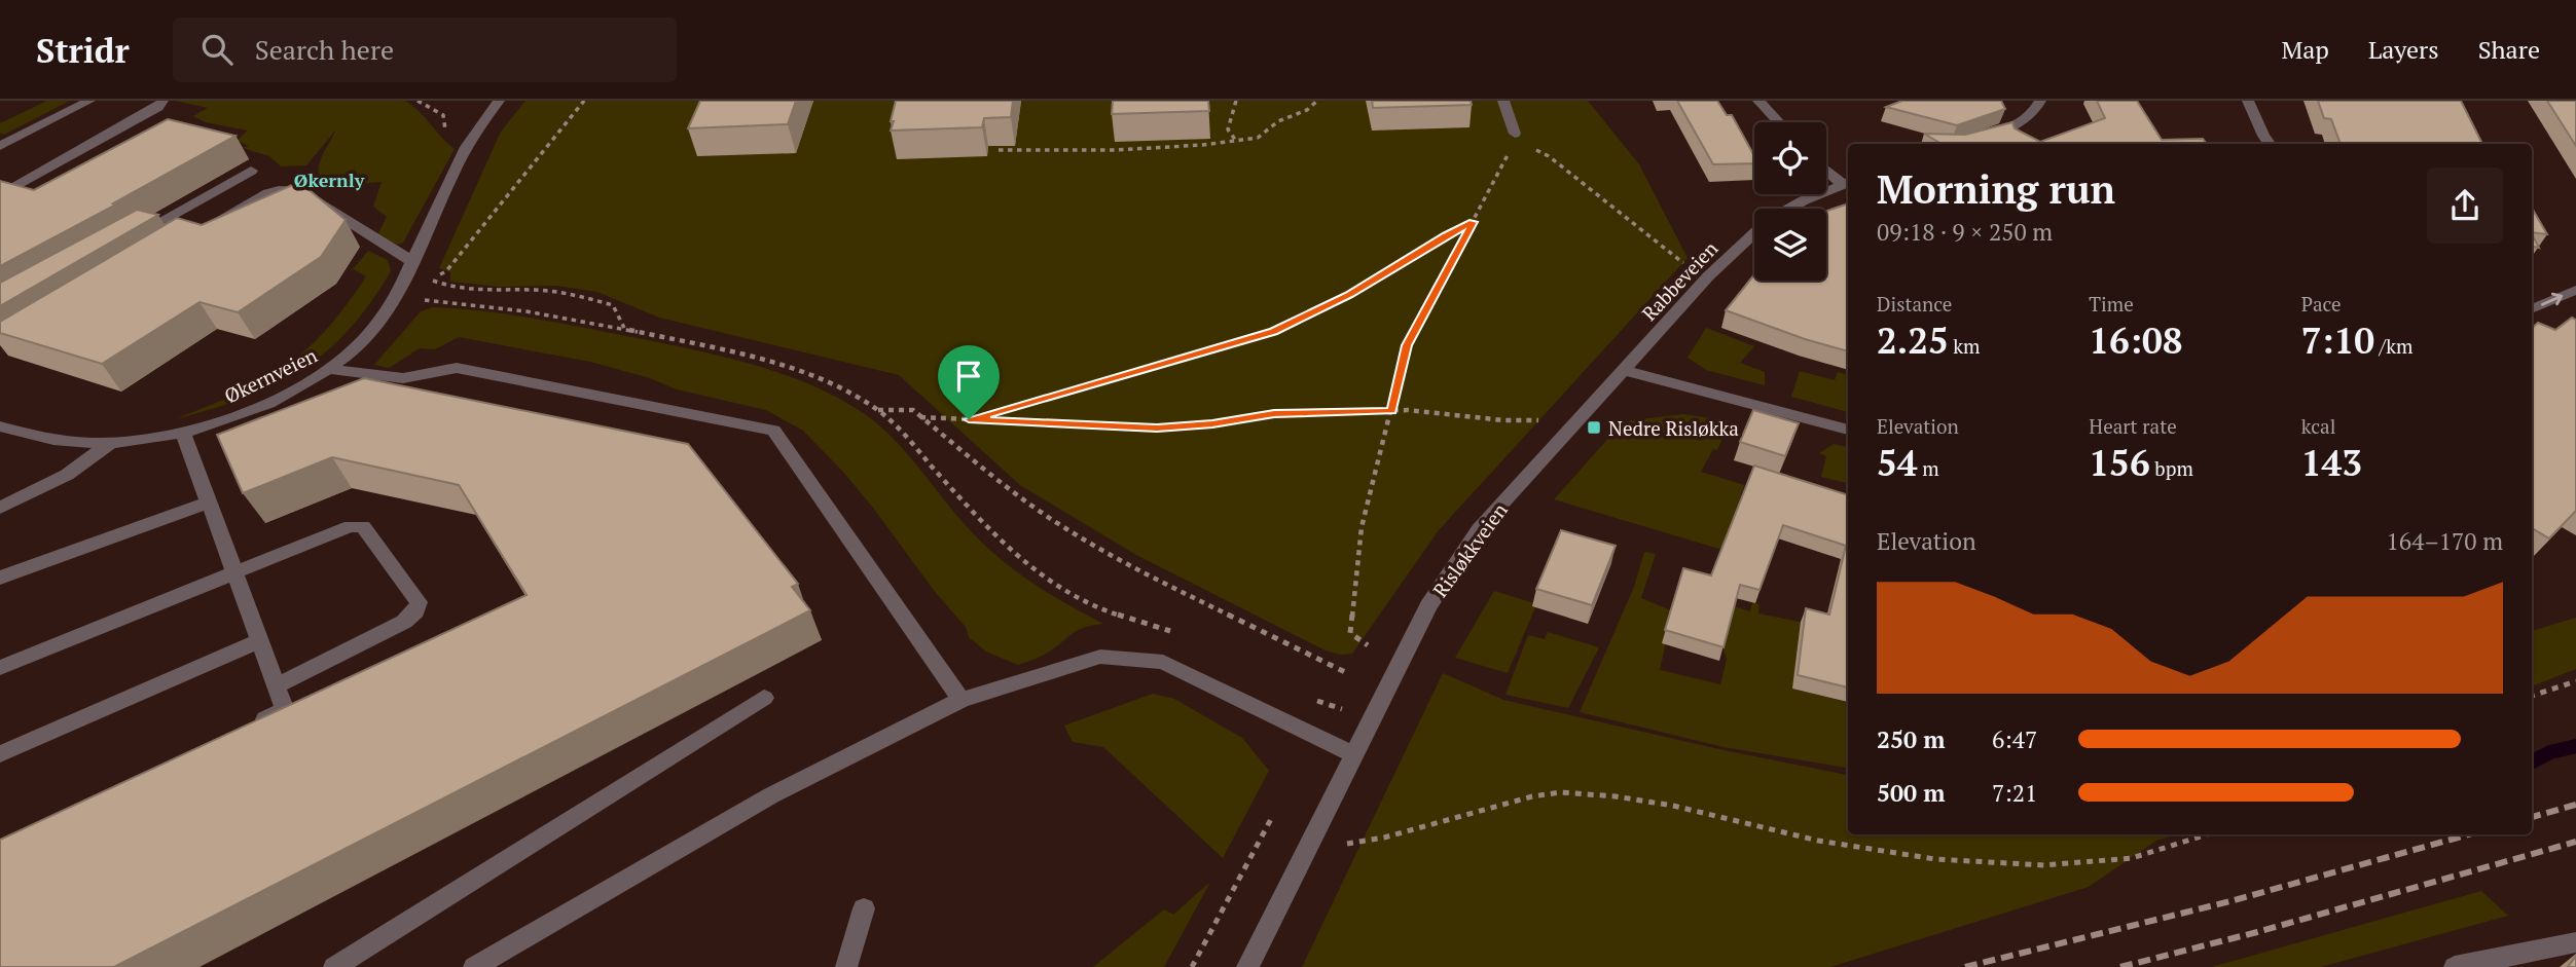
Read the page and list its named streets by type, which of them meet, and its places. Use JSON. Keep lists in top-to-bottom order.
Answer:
{
  "streets": {
    "street": ["Rabbeveien", "Økernveien", "Risløkkveien"]
  },
  "crossings": [
    ["Rabbeveien", "Risløkkveien"]
  ],
  "districts": ["Økernly"],
  "places": {
    "transit": ["Nedre Risløkka"]
  },
  "page": {
    "header": "Stridr",
    "search": "Search here",
    "nav": ["Map", "Layers", "Share"],
    "heading": ["Morning run", "09:18 · 9 × 250 m"],
    "stats": [
      ["Distance", "2.25 km"],
      ["Time", "16:08"],
      ["Pace", "7:10 /km"],
      ["Elevation", "54 m"],
      ["Heart rate", "156 bpm"],
      ["kcal", "143"]
    ],
    "chart": ["Elevation", "164–170 m"],
    "list": [
      {
        "name": "250 m",
        "note": "6:47"
      },
      {
        "name": "500 m",
        "note": "7:21"
      }
    ]
  }
}
